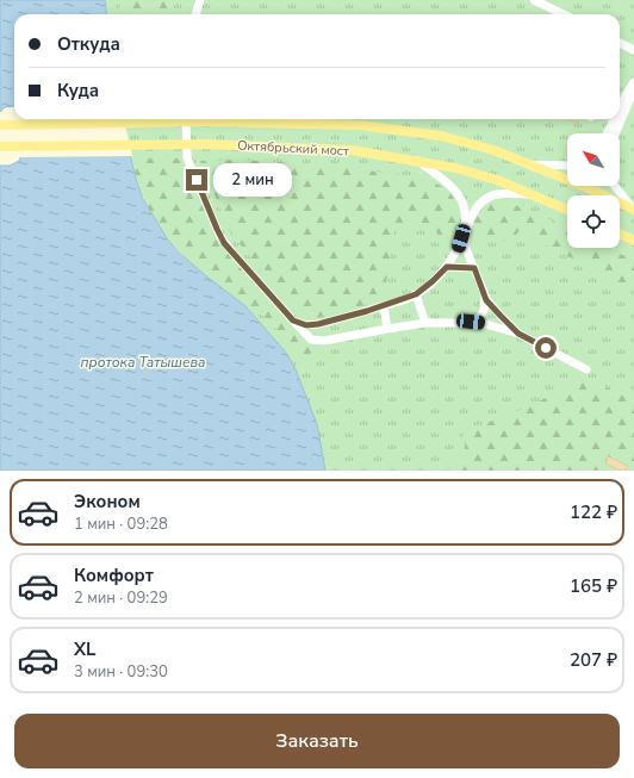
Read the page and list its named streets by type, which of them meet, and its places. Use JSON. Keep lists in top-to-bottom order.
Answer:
{
  "streets": {
    "main road": ["Октябрьский мост"]
  },
  "water": ["протока Татышева"],
  "north": "top left",
  "page": {
    "banner": ["Откуда", "Куда"],
    "bubble": "2 мин",
    "list": [
      {
        "name": "Эконом",
        "note": "1 мин · 09:28",
        "value": "122 ₽"
      },
      {
        "name": "Комфорт",
        "note": "2 мин · 09:29",
        "value": "165 ₽"
      },
      {
        "name": "XL",
        "note": "3 мин · 09:30",
        "value": "207 ₽"
      }
    ],
    "buttons": "Заказать"
  }
}
